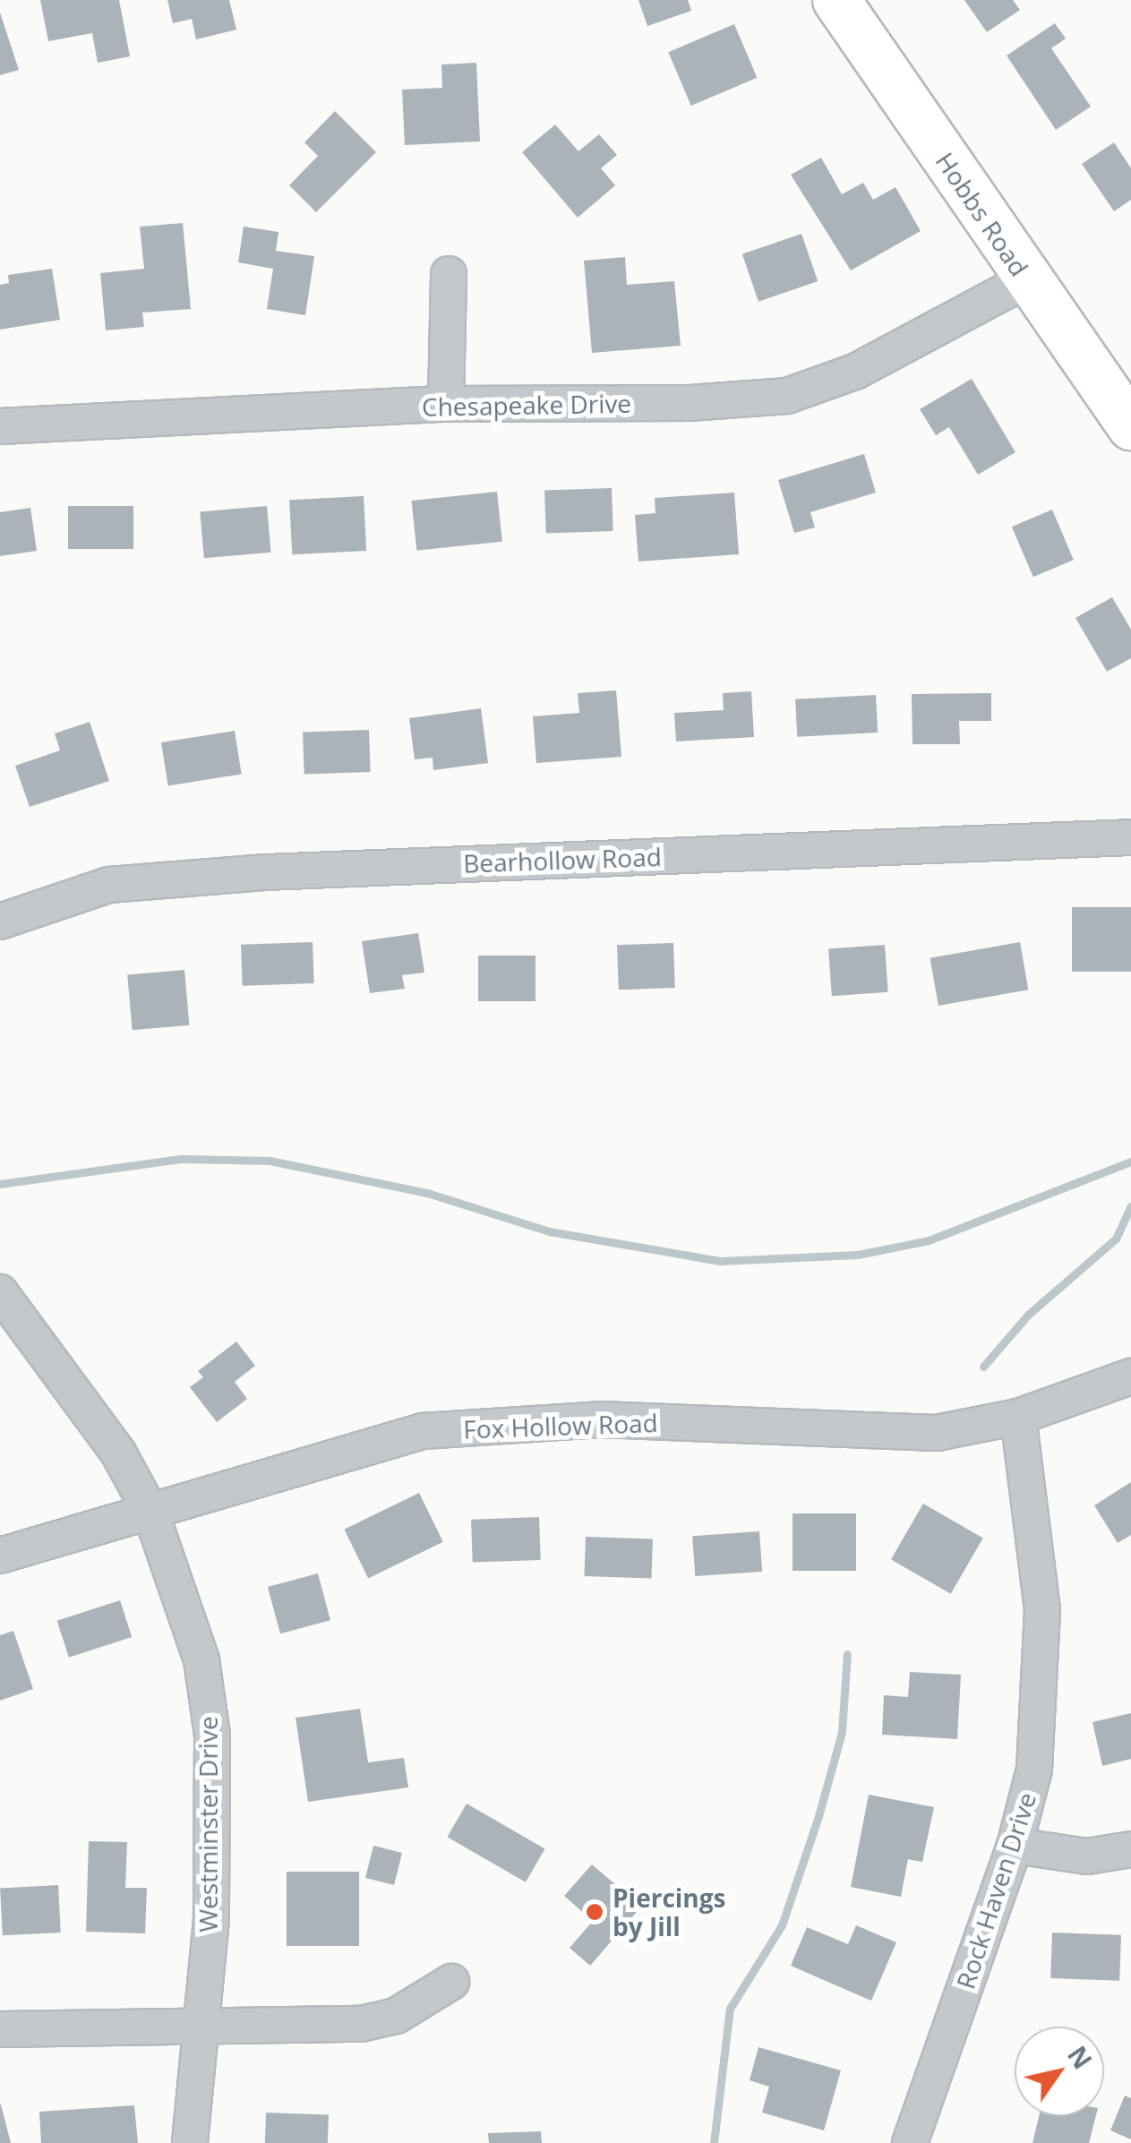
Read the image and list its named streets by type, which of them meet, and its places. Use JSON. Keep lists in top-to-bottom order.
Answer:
{
  "streets": {
    "street": [
      "Hobbs Road",
      "Chesapeake Drive",
      "Bearhollow Road",
      "Fox Hollow Road",
      "Westminster Drive",
      "Rock Haven Drive"
    ]
  },
  "crossings": [
    ["Hobbs Road", "Chesapeake Drive"],
    ["Fox Hollow Road", "Westminster Drive"],
    ["Fox Hollow Road", "Rock Haven Drive"]
  ],
  "places": ["Piercings by Jill"],
  "north": "top right"
}
